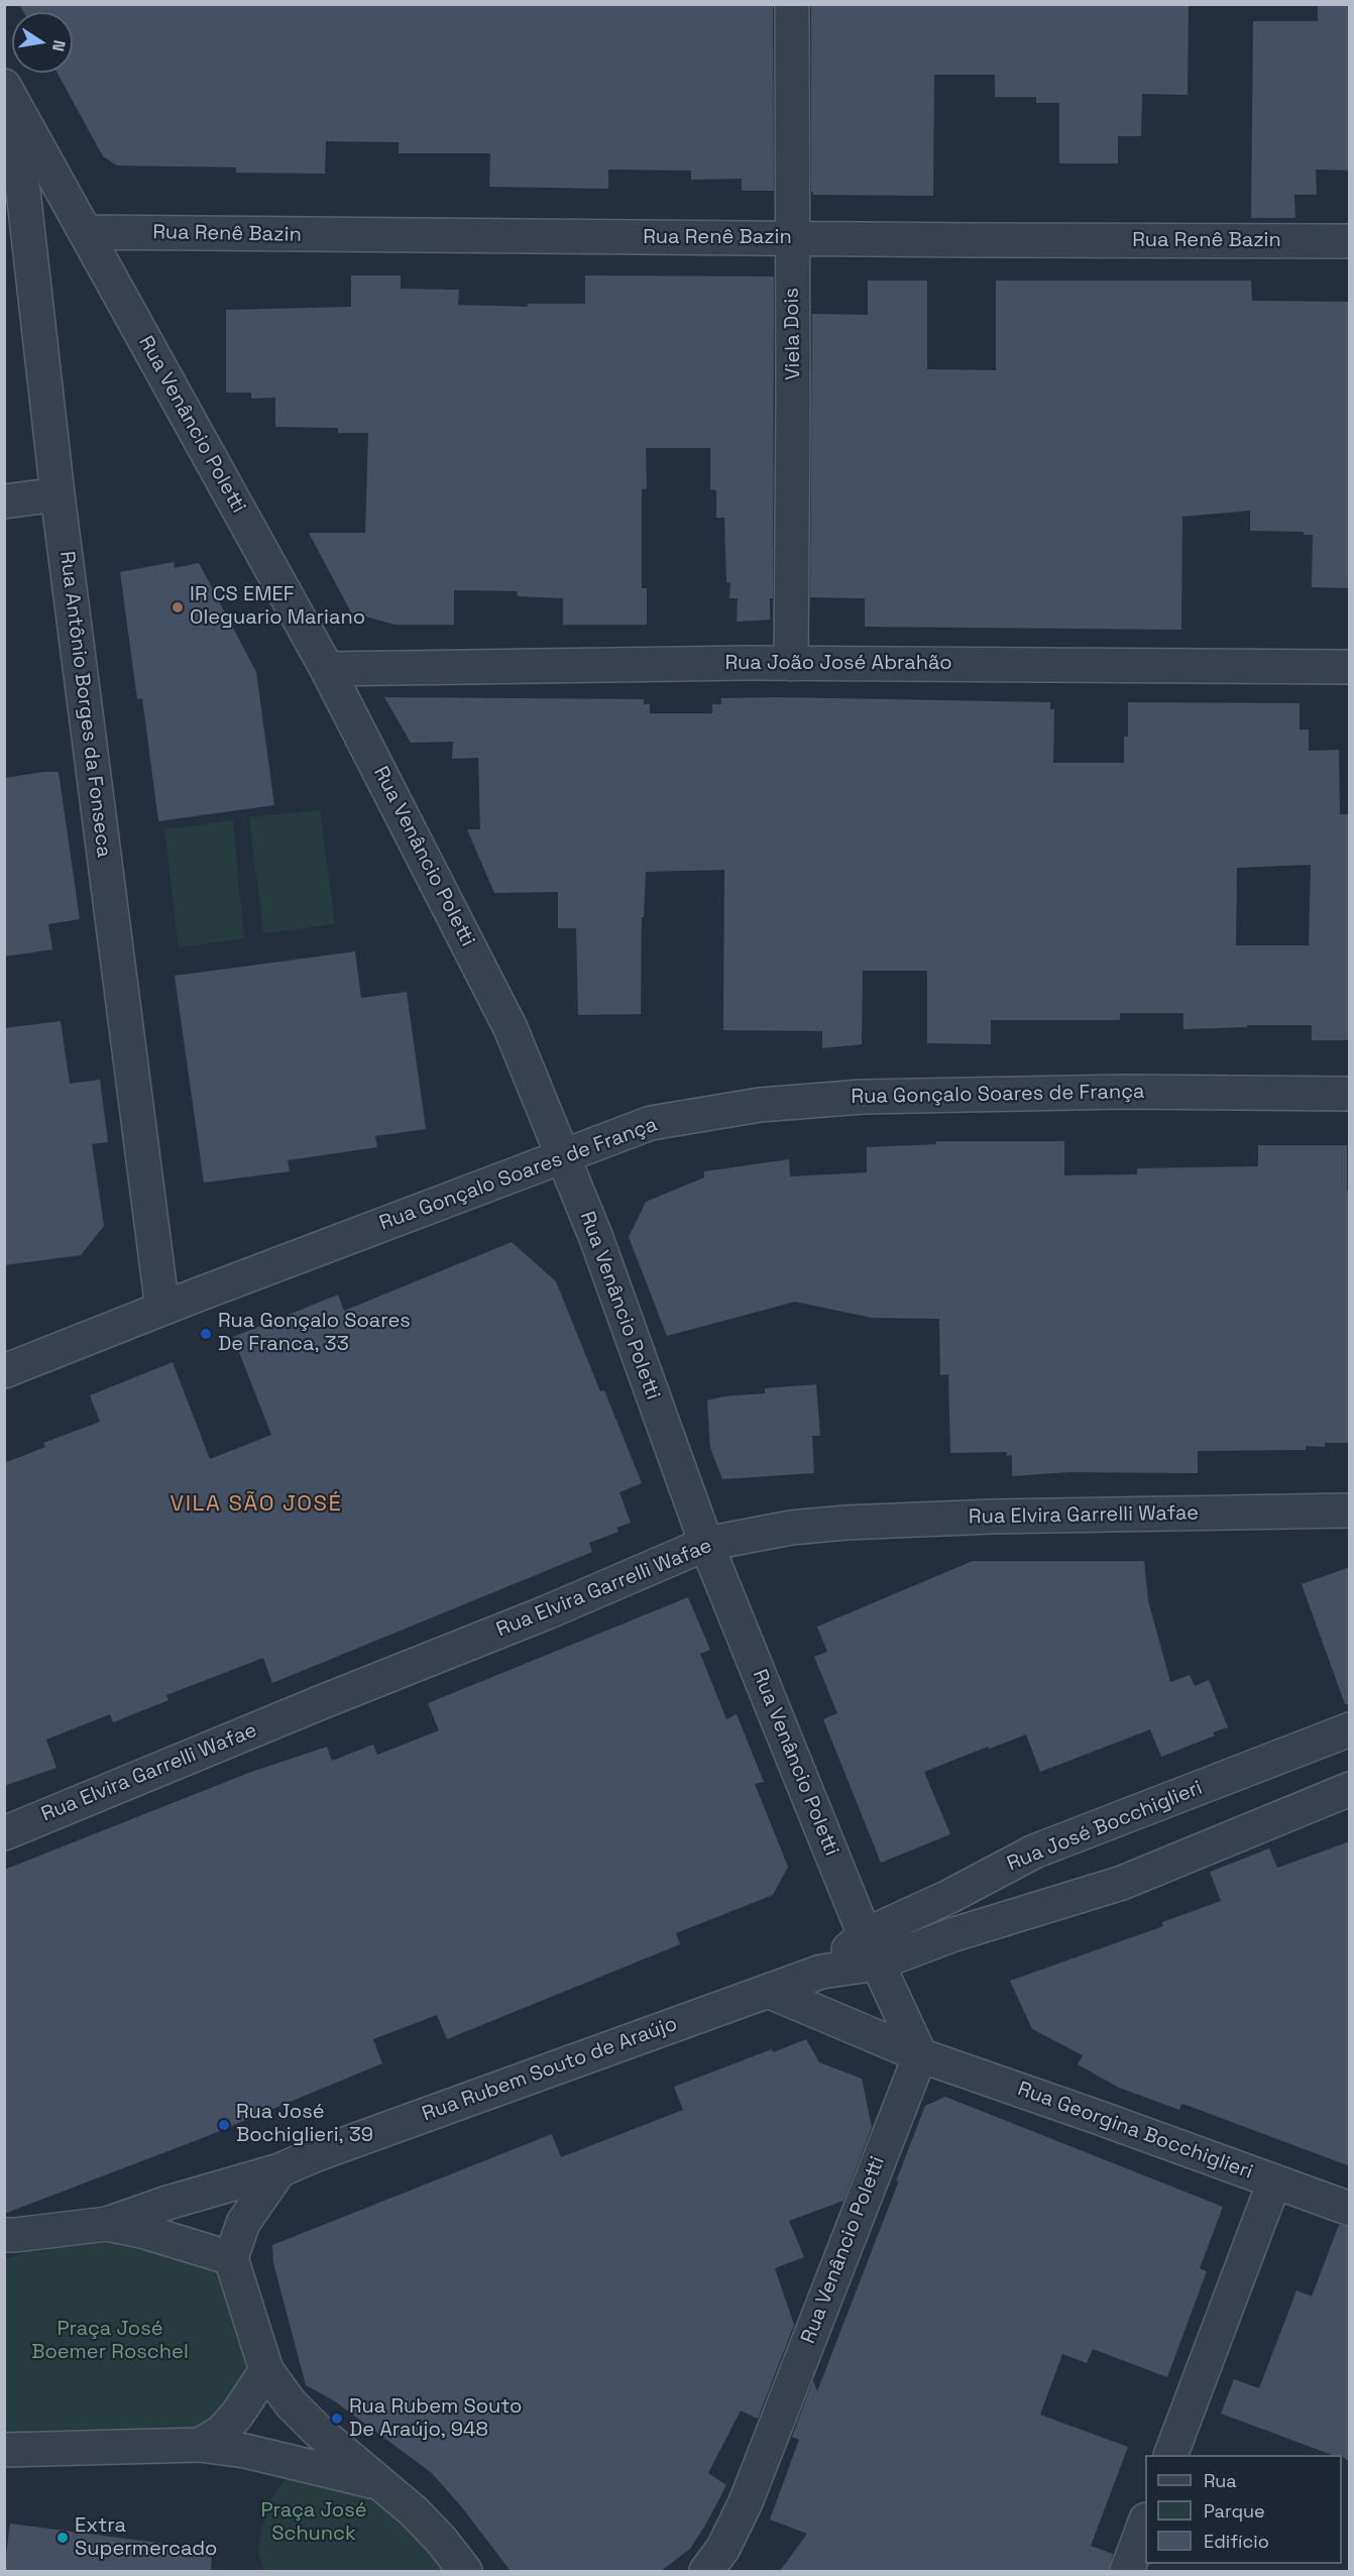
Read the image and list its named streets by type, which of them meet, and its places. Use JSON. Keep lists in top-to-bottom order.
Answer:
{
  "streets": {
    "street": [
      "Rua Renê Bazin",
      "Viela Dois",
      "Rua Venâncio Poletti",
      "Rua João José Abrahão",
      "Rua Antônio Borges da Fonseca",
      "Rua Gonçalo Soares de França",
      "Rua Elvira Garrelli Wafae",
      "Rua José Bocchiglieri",
      "Rua Rubem Souto de Araújo",
      "Rua Georgina Bocchiglieri"
    ]
  },
  "crossings": [
    ["Rua Renê Bazin", "Viela Dois"],
    ["Rua Renê Bazin", "Rua Venâncio Poletti"],
    ["Viela Dois", "Rua João José Abrahão"],
    ["Rua Venâncio Poletti", "Rua João José Abrahão"],
    ["Rua Venâncio Poletti", "Rua Gonçalo Soares de França"],
    ["Rua Venâncio Poletti", "Rua Elvira Garrelli Wafae"],
    ["Rua Venâncio Poletti", "Rua José Bocchiglieri"],
    ["Rua Venâncio Poletti", "Rua Rubem Souto de Araújo"],
    ["Rua Venâncio Poletti", "Rua Georgina Bocchiglieri"],
    ["Rua Antônio Borges da Fonseca", "Rua Gonçalo Soares de França"],
    ["Rua José Bocchiglieri", "Rua Rubem Souto de Araújo"],
    ["Rua Rubem Souto de Araújo", "Rua Georgina Bocchiglieri"]
  ],
  "districts": ["VILA SÃO JOSÉ"],
  "parks": ["Praça José Boemer Roschel", "Praça José Schunck"],
  "places": [
    "IR CS EMEF Oleguario Mariano",
    "Rua Gonçalo Soares De Franca, 33",
    "Rua José Bochiglieri, 39",
    "Rua Rubem Souto De Araújo, 948",
    "Extra Supermercado"
  ],
  "legend": ["Rua", "Parque", "Edifício"],
  "north": "right"
}
